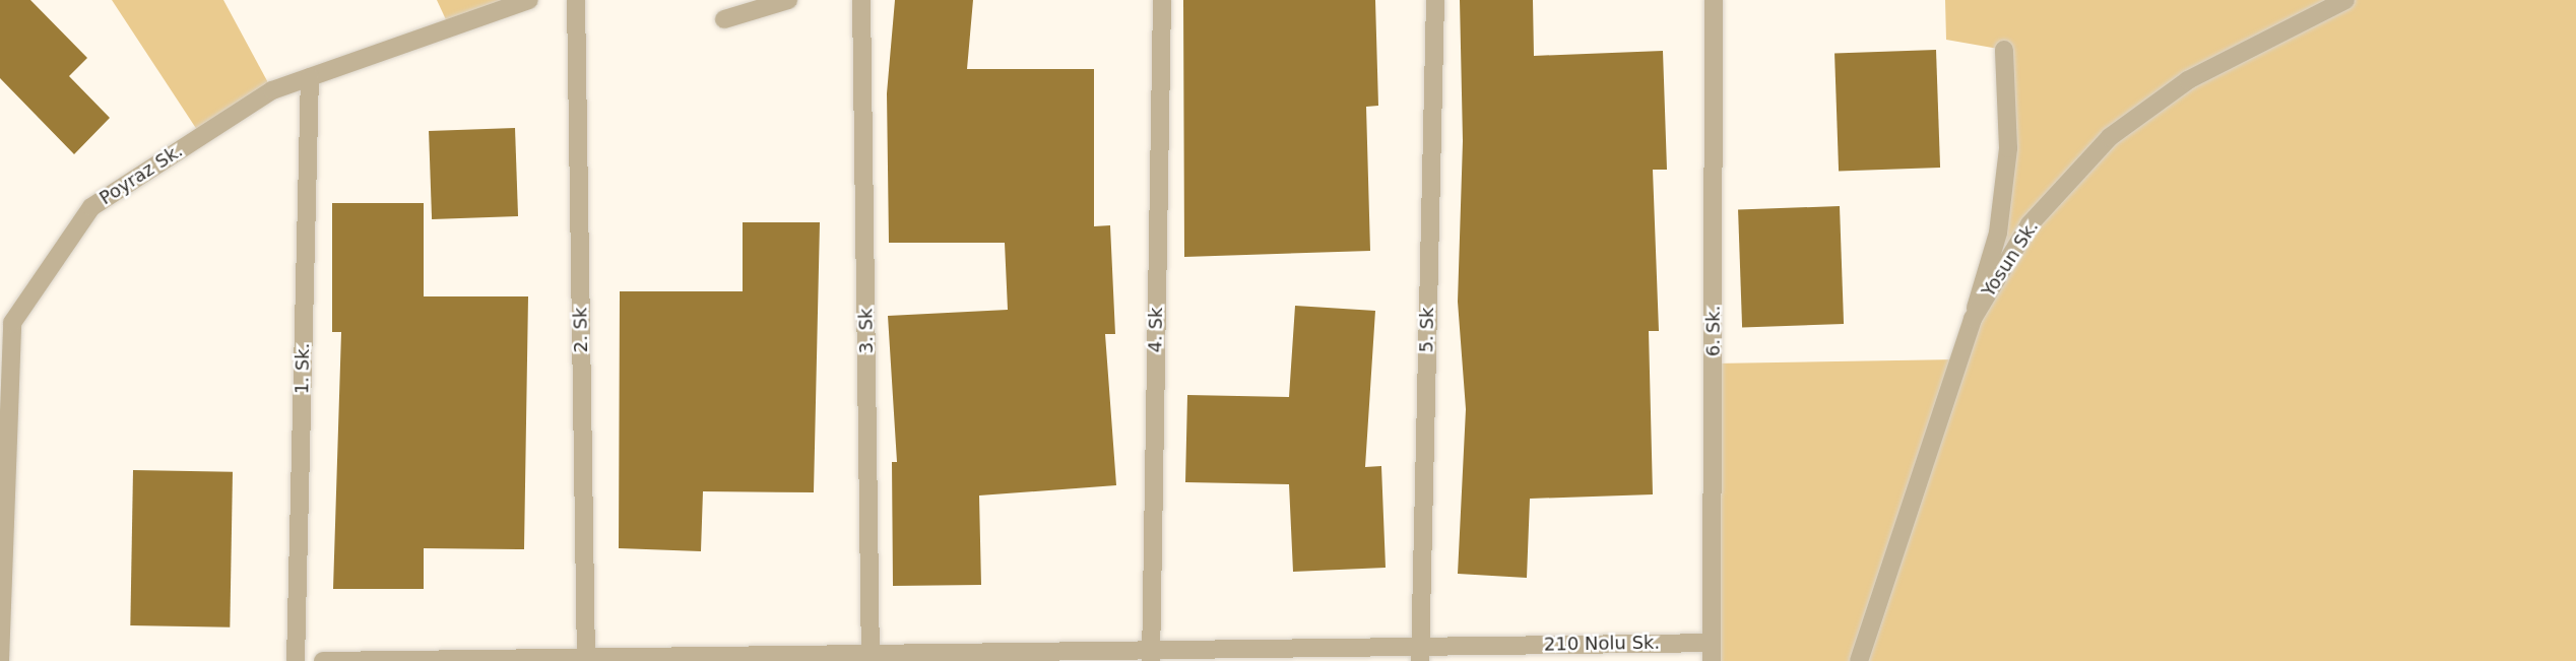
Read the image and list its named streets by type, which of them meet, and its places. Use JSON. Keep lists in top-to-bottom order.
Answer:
{
  "streets": {
    "street": [
      "Poyraz Sk.",
      "Yosun Sk.",
      "2. Sk",
      "4. Sk",
      "5. Sk",
      "3. Sk",
      "6. Sk.",
      "1. Sk.",
      "210 Nolu Sk."
    ]
  },
  "crossings": [
    ["Poyraz Sk.", "1. Sk."],
    ["2. Sk", "210 Nolu Sk."],
    ["4. Sk", "210 Nolu Sk."],
    ["5. Sk", "210 Nolu Sk."],
    ["3. Sk", "210 Nolu Sk."],
    ["6. Sk.", "210 Nolu Sk."]
  ]
}
